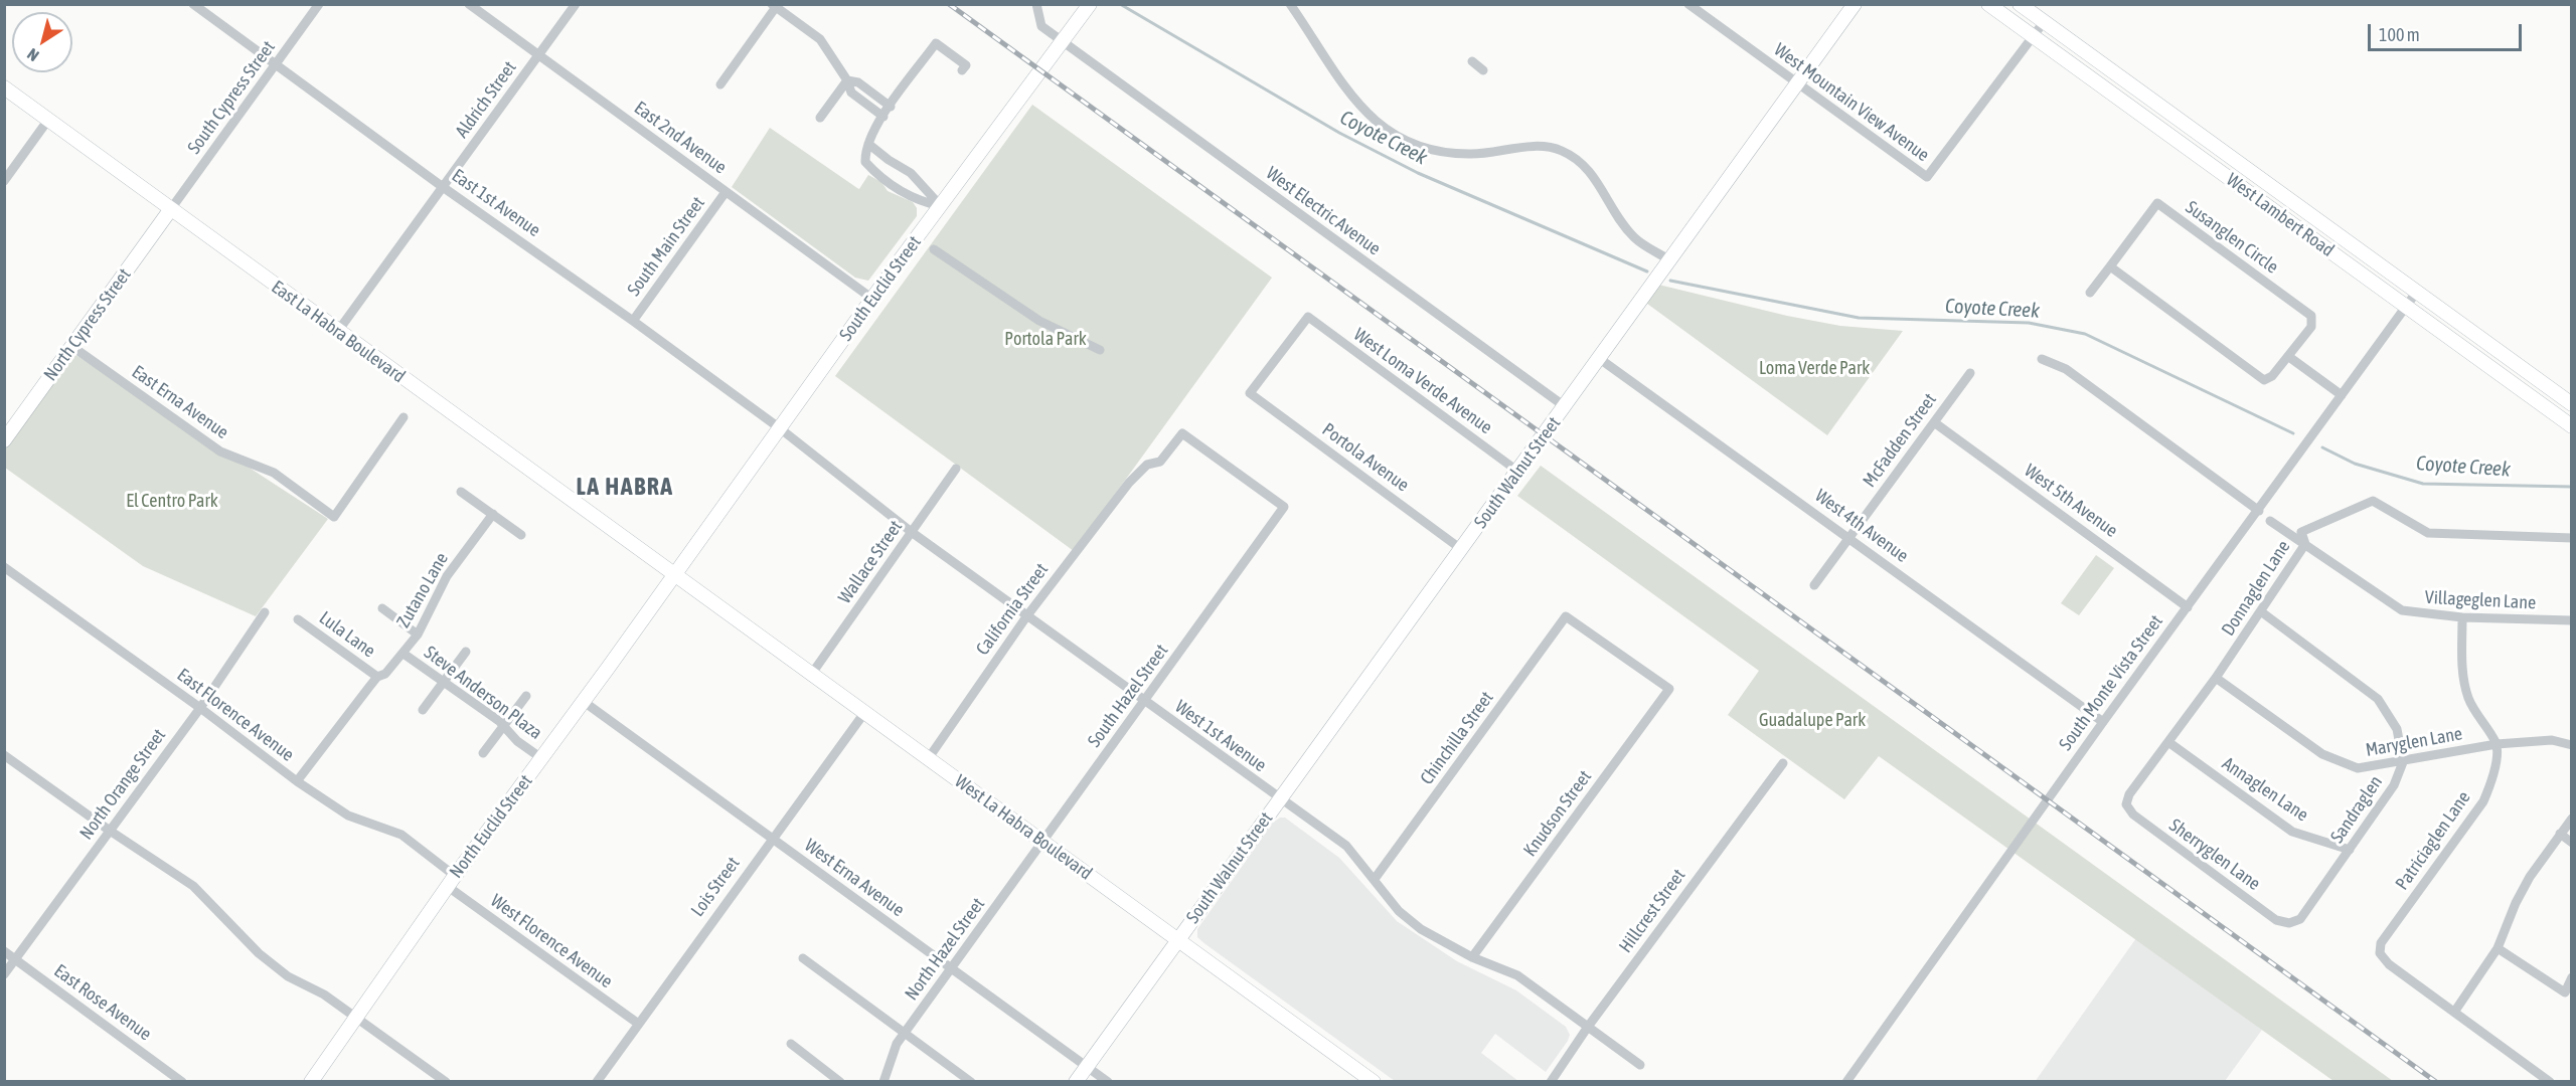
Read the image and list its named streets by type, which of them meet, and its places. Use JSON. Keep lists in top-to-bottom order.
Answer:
{
  "streets": {
    "main road": [
      "West Lambert Road",
      "South Euclid Street",
      "North Cypress Street",
      "East La Habra Boulevard",
      "South Walnut Street",
      "North Euclid Street",
      "West La Habra Boulevard"
    ],
    "street": [
      "South Cypress Street",
      "Aldrich Street",
      "West Mountain View Avenue",
      "East 2nd Avenue",
      "East 1st Avenue",
      "West Electric Avenue",
      "Susanglen Circle",
      "South Main Street",
      "West Loma Verde Avenue",
      "East Erna Avenue",
      "McFadden Street",
      "Portola Avenue",
      "West 5th Avenue",
      "West 4th Avenue",
      "Wallace Street",
      "Donnaglen Lane",
      "Zutano Lane",
      "Villageglen Lane",
      "California Street",
      "Lula Lane",
      "South Monte Vista Street",
      "Steve Anderson Plaza",
      "South Hazel Street",
      "East Florence Avenue",
      "West 1st Avenue",
      "Chinchilla Street",
      "Maryglen Lane",
      "North Orange Street",
      "Annaglen Lane",
      "Sandraglen",
      "Knudson Street",
      "Patriciaglen Lane",
      "Sherryglen Lane",
      "West Erna Avenue",
      "Lois Street",
      "Hillcrest Street",
      "West Florence Avenue",
      "North Hazel Street",
      "East Rose Avenue"
    ]
  },
  "crossings": [
    ["South Cypress Street", "East 1st Avenue"],
    ["South Cypress Street", "North Cypress Street"],
    ["South Cypress Street", "East La Habra Boulevard"],
    ["Aldrich Street", "East 2nd Avenue"],
    ["Aldrich Street", "East 1st Avenue"],
    ["Aldrich Street", "East La Habra Boulevard"],
    ["West Mountain View Avenue", "West Lambert Road"],
    ["West Mountain View Avenue", "South Walnut Street"],
    ["East 2nd Avenue", "South Main Street"],
    ["East 2nd Avenue", "South Euclid Street"],
    ["East 1st Avenue", "South Main Street"],
    ["East 1st Avenue", "South Euclid Street"],
    ["East 1st Avenue", "West 1st Avenue"],
    ["West Electric Avenue", "South Euclid Street"],
    ["West Electric Avenue", "South Walnut Street"],
    ["West Lambert Road", "South Monte Vista Street"],
    ["South Euclid Street", "East La Habra Boulevard"],
    ["South Euclid Street", "West 1st Avenue"],
    ["South Euclid Street", "North Euclid Street"],
    ["South Euclid Street", "West La Habra Boulevard"],
    ["North Cypress Street", "East La Habra Boulevard"],
    ["North Cypress Street", "East Erna Avenue"],
    ["East La Habra Boulevard", "North Euclid Street"],
    ["East La Habra Boulevard", "West La Habra Boulevard"],
    ["West Loma Verde Avenue", "Portola Avenue"],
    ["West Loma Verde Avenue", "South Walnut Street"],
    ["McFadden Street", "West 5th Avenue"],
    ["McFadden Street", "West 4th Avenue"],
    ["Portola Avenue", "South Walnut Street"],
    ["South Walnut Street", "West 4th Avenue"],
    ["South Walnut Street", "West 1st Avenue"],
    ["South Walnut Street", "West La Habra Boulevard"],
    ["South Walnut Street", "West Erna Avenue"],
    ["West 5th Avenue", "South Monte Vista Street"],
    ["West 4th Avenue", "South Monte Vista Street"],
    ["Wallace Street", "West 1st Avenue"],
    ["Wallace Street", "West La Habra Boulevard"],
    ["Donnaglen Lane", "Villageglen Lane"],
    ["Donnaglen Lane", "Maryglen Lane"],
    ["Donnaglen Lane", "Annaglen Lane"],
    ["Donnaglen Lane", "Sandraglen"],
    ["Donnaglen Lane", "Sherryglen Lane"],
    ["Zutano Lane", "Lula Lane"],
    ["Zutano Lane", "Steve Anderson Plaza"],
    ["Zutano Lane", "East Florence Avenue"],
    ["California Street", "South Hazel Street"],
    ["California Street", "West 1st Avenue"],
    ["California Street", "West La Habra Boulevard"],
    ["Steve Anderson Plaza", "North Euclid Street"],
    ["South Hazel Street", "West 1st Avenue"],
    ["South Hazel Street", "West La Habra Boulevard"],
    ["South Hazel Street", "North Hazel Street"],
    ["East Florence Avenue", "North Orange Street"],
    ["East Florence Avenue", "North Euclid Street"],
    ["East Florence Avenue", "West Florence Avenue"],
    ["West 1st Avenue", "Chinchilla Street"],
    ["West 1st Avenue", "Knudson Street"],
    ["West 1st Avenue", "Hillcrest Street"],
    ["Chinchilla Street", "Knudson Street"],
    ["Maryglen Lane", "Sandraglen"],
    ["Maryglen Lane", "Patriciaglen Lane"],
    ["North Orange Street", "East Rose Avenue"],
    ["Annaglen Lane", "Sandraglen"],
    ["Sandraglen", "Sherryglen Lane"],
    ["North Euclid Street", "West La Habra Boulevard"],
    ["North Euclid Street", "West Erna Avenue"],
    ["North Euclid Street", "West Florence Avenue"],
    ["West La Habra Boulevard", "Lois Street"],
    ["West La Habra Boulevard", "North Hazel Street"],
    ["West Erna Avenue", "Lois Street"],
    ["West Erna Avenue", "North Hazel Street"],
    ["Lois Street", "West Florence Avenue"]
  ],
  "districts": ["LA HABRA"],
  "water": ["Coyote Creek"],
  "parks": [
    "Portola Park",
    "Loma Verde Park",
    "El Centro Park",
    "Guadalupe Park"
  ],
  "scale_bar": "100 m",
  "north": "bottom left"
}
